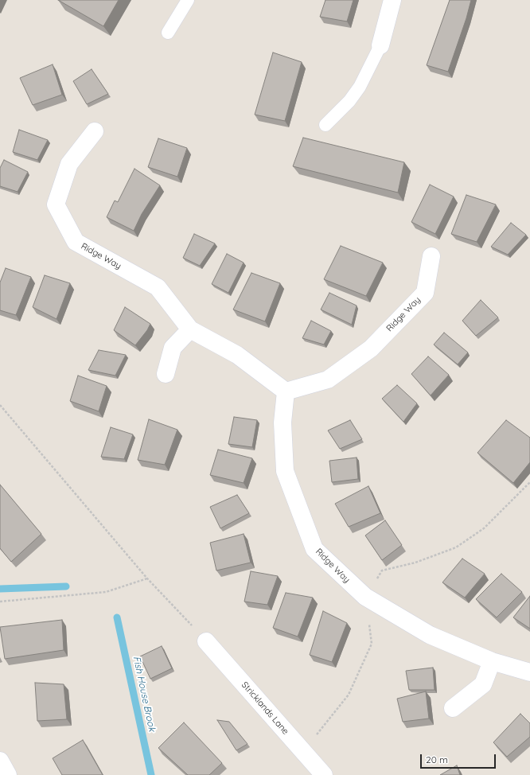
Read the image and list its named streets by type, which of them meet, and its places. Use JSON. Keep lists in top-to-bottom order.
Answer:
{
  "streets": {
    "street": ["Ridge Way", "Stricklands Lane"]
  },
  "water": ["Fish House Brook"],
  "scale_bar": "20 m"
}
